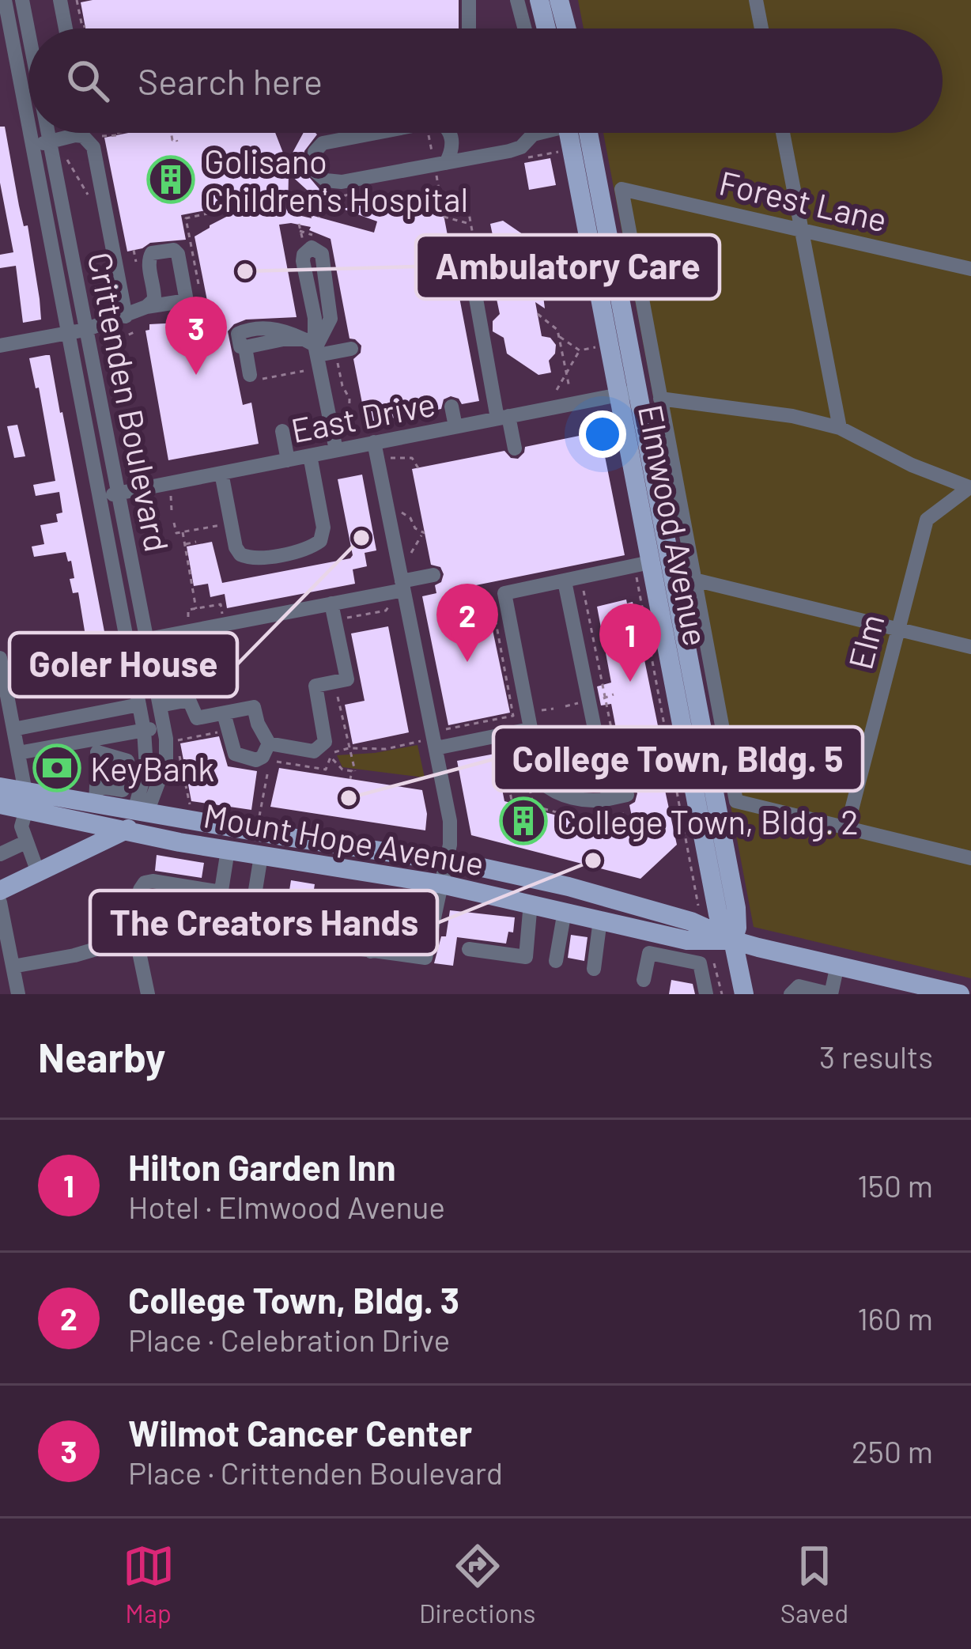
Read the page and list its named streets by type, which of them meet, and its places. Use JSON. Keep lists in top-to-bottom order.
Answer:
{
  "streets": {
    "main road": ["Elmwood Avenue", "Mount Hope Avenue"],
    "street": [
      "Forest Lane",
      "Crittenden Boulevard",
      "East Drive",
      "Elm"
    ]
  },
  "crossings": [
    ["Crittenden Boulevard", "East Drive"],
    ["Crittenden Boulevard", "Mount Hope Avenue"],
    ["East Drive", "Elmwood Avenue"],
    ["Elmwood Avenue", "Mount Hope Avenue"]
  ],
  "places": {
    "building": ["Golisano Children's Hospital", "College Town, Bldg. 2"],
    "other": [
      "Ambulatory Care",
      "Goler House",
      "College Town, Bldg. 5",
      "The Creators Hands"
    ],
    "bank": ["KeyBank"]
  },
  "page": {
    "search": "Search here",
    "pins": ["3", "2", "1"],
    "heading": ["Nearby", "3 results"],
    "list": [
      {
        "mark": "1",
        "name": "Hilton Garden Inn",
        "note": "Hotel · Elmwood Avenue",
        "value": "150 m"
      },
      {
        "mark": "2",
        "name": "College Town, Bldg. 3",
        "note": "Place · Celebration Drive",
        "value": "160 m"
      },
      {
        "mark": "3",
        "name": "Wilmot Cancer Center",
        "note": "Place · Crittenden Boulevard",
        "value": "250 m"
      }
    ],
    "nav": ["Map", "Directions", "Saved"]
  }
}
